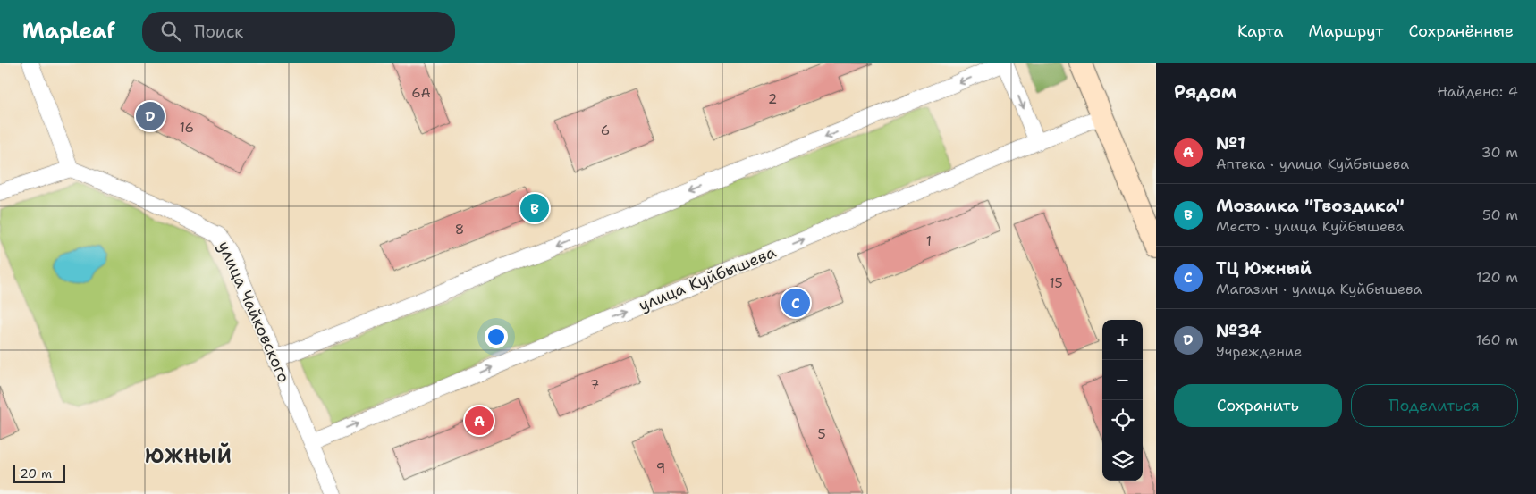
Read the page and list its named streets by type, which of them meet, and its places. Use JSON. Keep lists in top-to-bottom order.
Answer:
{
  "streets": {
    "street": ["улица Куйбышева", "улица Чайковского"]
  },
  "crossings": [
    ["улица Куйбышева", "улица Чайковского"]
  ],
  "districts": ["ЮЖНЫЙ"],
  "house_numbers": [
    "6А",
    "2",
    "16",
    "6",
    "8",
    "1",
    "15",
    "7",
    "5",
    "9"
  ],
  "scale_bar": "20 m",
  "page": {
    "header": "Mapleaf",
    "search": "Поиск",
    "nav": ["Карта", "Маршрут", "Сохранённые"],
    "heading": ["Рядом", "Найдено: 4"],
    "pins": [
      "D",
      "B",
      "C",
      "A"
    ],
    "list": [
      {
        "mark": "A",
        "name": "№1",
        "note": "Аптека · улица Куйбышева",
        "value": "30 m"
      },
      {
        "mark": "B",
        "name": "Мозаика \"Гвоздика\"",
        "note": "Место · улица Куйбышева",
        "value": "50 m"
      },
      {
        "mark": "C",
        "name": "ТЦ Южный",
        "note": "Магазин · улица Куйбышева",
        "value": "120 m"
      },
      {
        "mark": "D",
        "name": "№34",
        "note": "Учреждение",
        "value": "160 m"
      }
    ],
    "map_buttons": ["+", "−"],
    "buttons": ["Сохранить", "Поделиться"],
    "scale": "20 m"
  }
}
